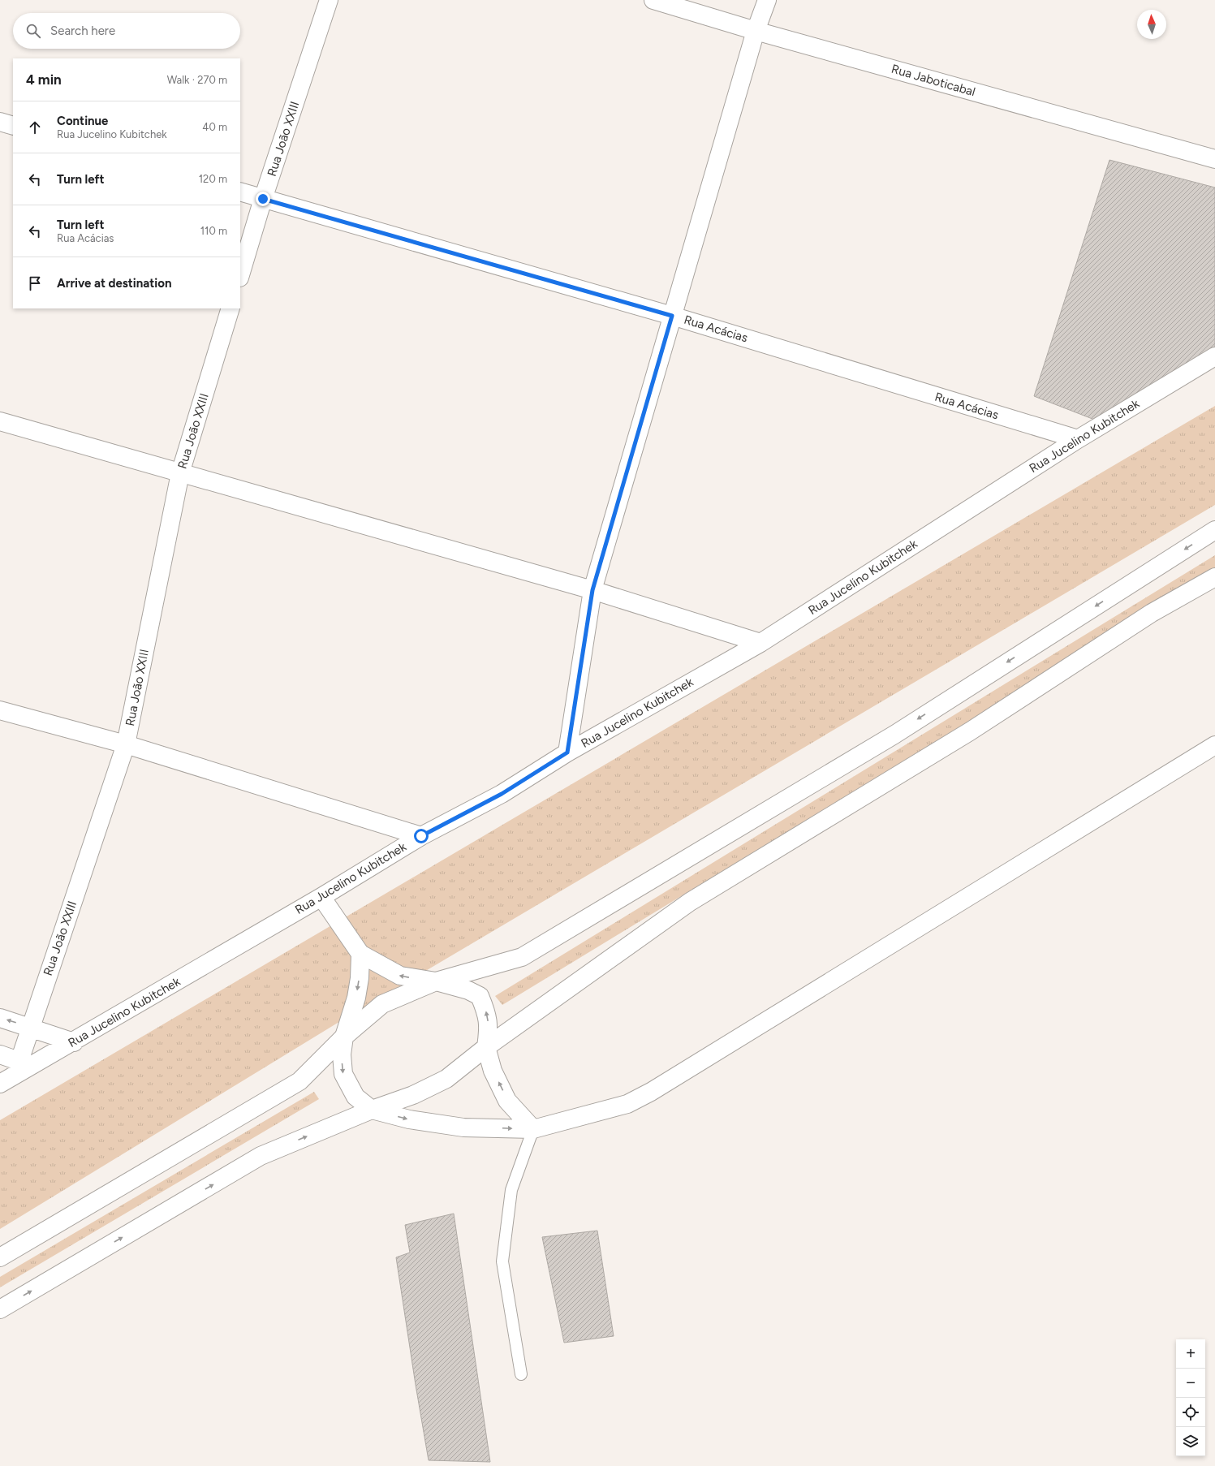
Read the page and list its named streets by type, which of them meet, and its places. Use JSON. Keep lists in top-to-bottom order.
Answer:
{
  "streets": {
    "street": [
      "Rua Jaboticabal",
      "Rua João XXIII",
      "Rua Acácias",
      "Rua Jucelino Kubitchek"
    ]
  },
  "crossings": [
    ["Rua João XXIII", "Rua Acácias"],
    ["Rua João XXIII", "Rua Jucelino Kubitchek"],
    ["Rua Acácias", "Rua Jucelino Kubitchek"]
  ],
  "north": "top",
  "page": {
    "search": "Search here",
    "heading": ["4 min", "Walk · 270 m"],
    "list": [
      ["Continue", "Rua Jucelino Kubitchek", "40 m"],
      ["Turn left", "120 m"],
      ["Turn left", "Rua Acácias", "110 m"],
      "Arrive at destination"
    ],
    "map_buttons": ["+", "−"]
  }
}
